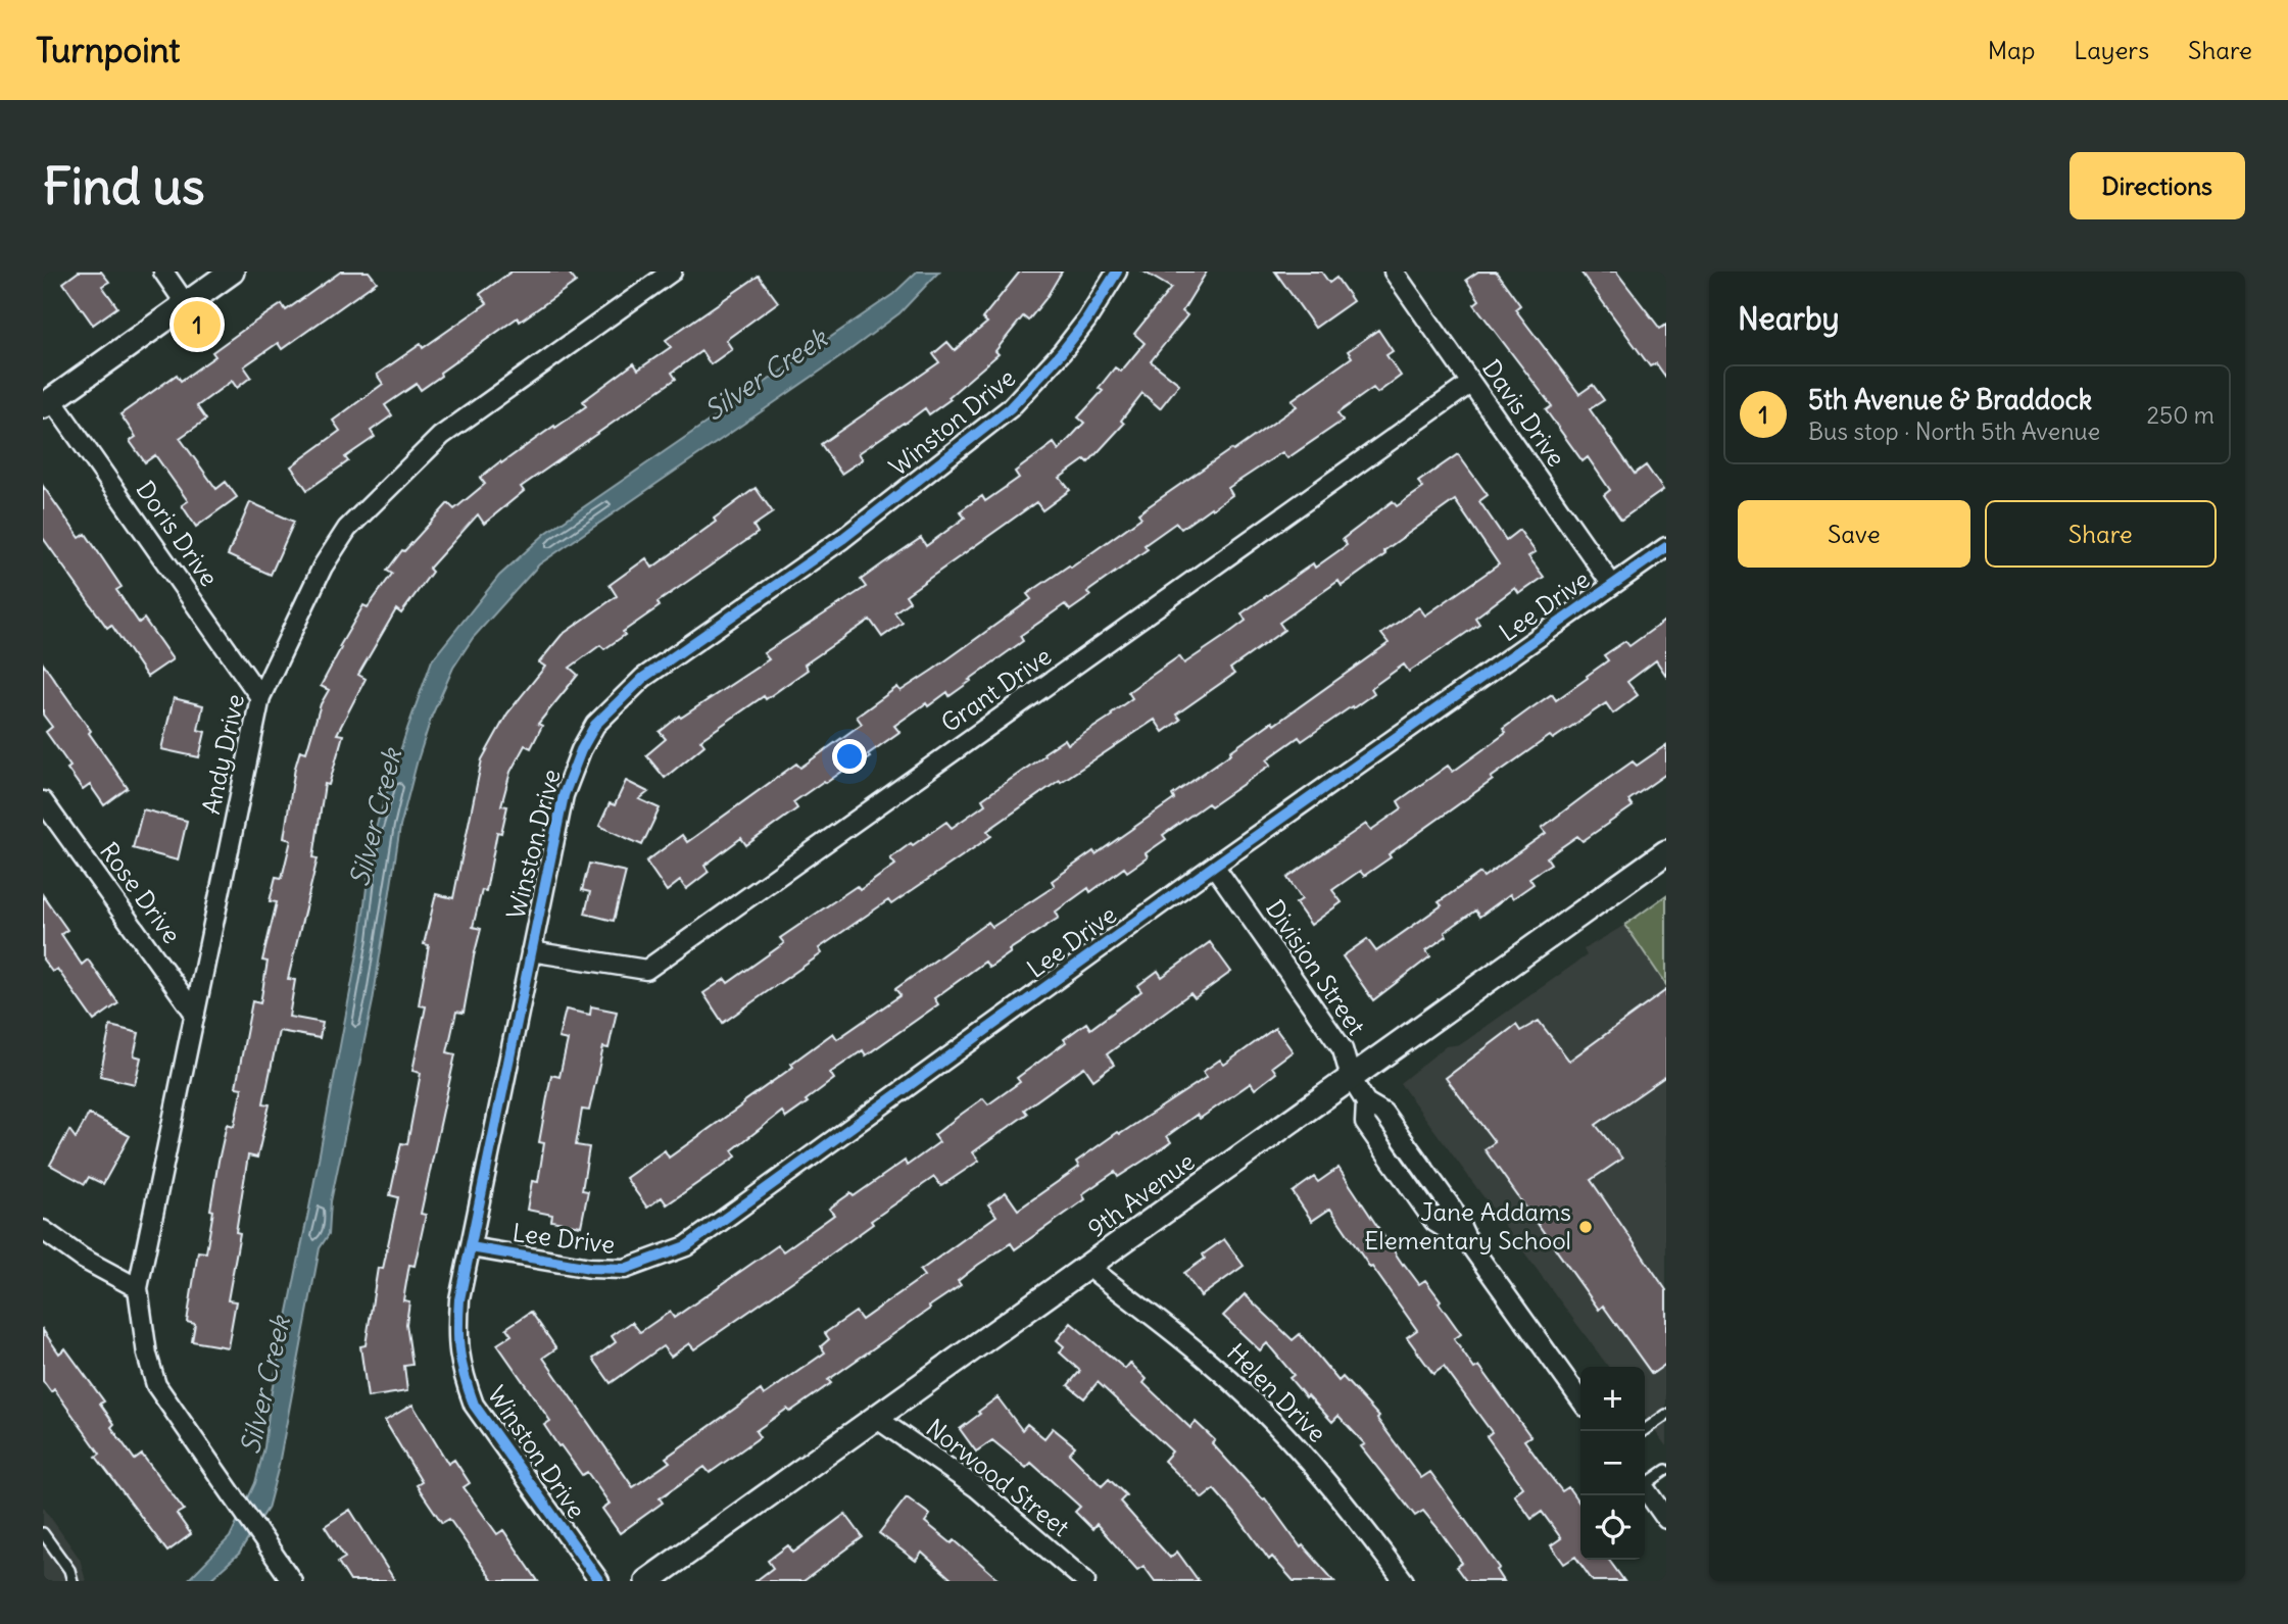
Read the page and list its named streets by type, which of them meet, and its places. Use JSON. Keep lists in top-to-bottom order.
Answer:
{
  "streets": {
    "street": [
      "Davis Drive",
      "Winston Drive",
      "Doris Drive",
      "Lee Drive",
      "Grant Drive",
      "Andy Drive",
      "Rose Drive",
      "Division Street",
      "9th Avenue",
      "Helen Drive",
      "Norwood Street"
    ]
  },
  "crossings": [
    ["Davis Drive", "Lee Drive"],
    ["Davis Drive", "Grant Drive"],
    ["Winston Drive", "Lee Drive"],
    ["Winston Drive", "Grant Drive"],
    ["Doris Drive", "Andy Drive"],
    ["Lee Drive", "Division Street"],
    ["Andy Drive", "Rose Drive"],
    ["Division Street", "9th Avenue"],
    ["9th Avenue", "Helen Drive"],
    ["9th Avenue", "Norwood Street"]
  ],
  "water": ["Silver Creek"],
  "places": ["Jane Addams Elementary School"],
  "page": {
    "header": "Turnpoint",
    "nav": ["Map", "Layers", "Share"],
    "buttons": [
      "Directions",
      ["Save", "Share"]
    ],
    "title": "Find us",
    "heading": "Nearby",
    "pins": "1",
    "list": [
      {
        "mark": "1",
        "name": "5th Avenue & Braddock",
        "note": "Bus stop · North 5th Avenue",
        "value": "250 m"
      }
    ],
    "map_buttons": ["+", "−"]
  }
}
